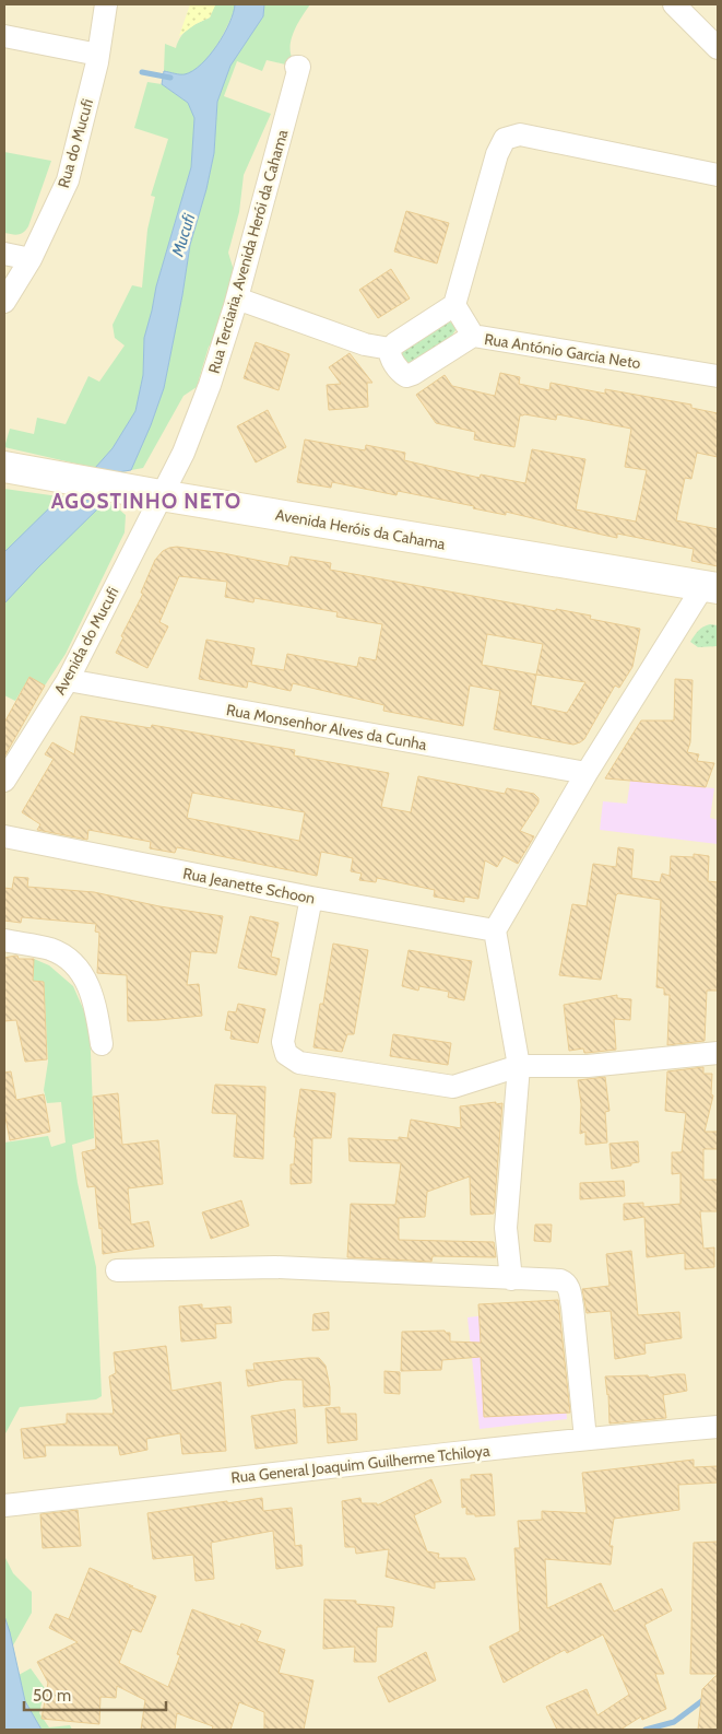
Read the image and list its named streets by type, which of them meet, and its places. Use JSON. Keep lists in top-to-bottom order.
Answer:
{
  "streets": {
    "street": [
      "Rua do Mucufi",
      "Rua Terciaria, Avenida Herói da Cahama",
      "Rua António Garcia Neto",
      "Avenida Heróis da Cahama",
      "Avenida do Mucufi",
      "Rua Monsenhor Alves da Cunha",
      "Rua Jeanette Schoon",
      "Rua General Joaquim Guilherme Tchiloya"
    ]
  },
  "crossings": [
    ["Rua Terciaria, Avenida Herói da Cahama", "Avenida Heróis da Cahama"],
    ["Rua Terciaria, Avenida Herói da Cahama", "Avenida do Mucufi"],
    ["Avenida Heróis da Cahama", "Avenida do Mucufi"],
    ["Avenida do Mucufi", "Rua Monsenhor Alves da Cunha"]
  ],
  "districts": ["AGOSTINHO NETO"],
  "water": ["Mucufi"],
  "scale_bar": "50 m"
}
